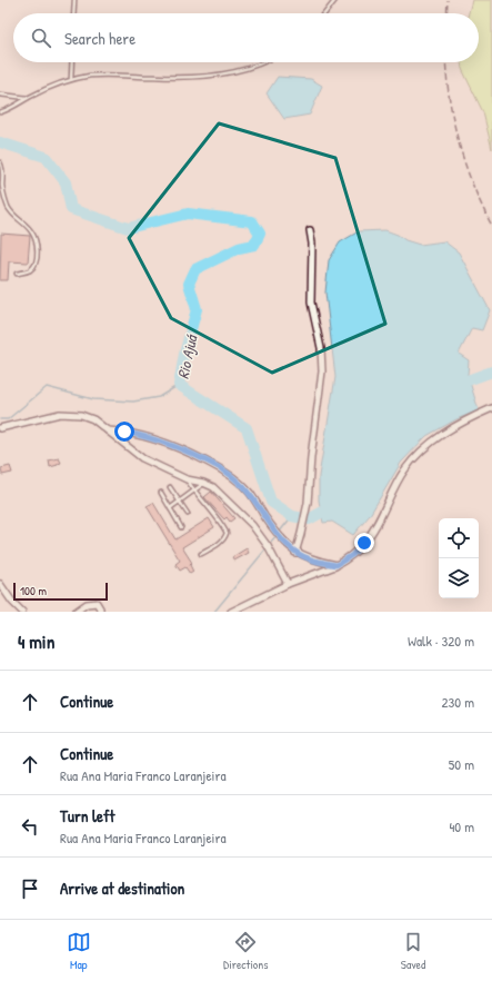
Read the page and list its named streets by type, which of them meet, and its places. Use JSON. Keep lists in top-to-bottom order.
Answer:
{
  "water": ["Rio Ajuá"],
  "scale_bar": "100 m",
  "page": {
    "search": "Search here",
    "scale": "100 m",
    "heading": ["4 min", "Walk · 320 m"],
    "list": [
      ["Continue", "230 m"],
      ["Continue", "Rua Ana Maria Franco Laranjeira", "50 m"],
      ["Turn left", "Rua Ana Maria Franco Laranjeira", "40 m"],
      "Arrive at destination"
    ],
    "nav": ["Map", "Directions", "Saved"]
  }
}
